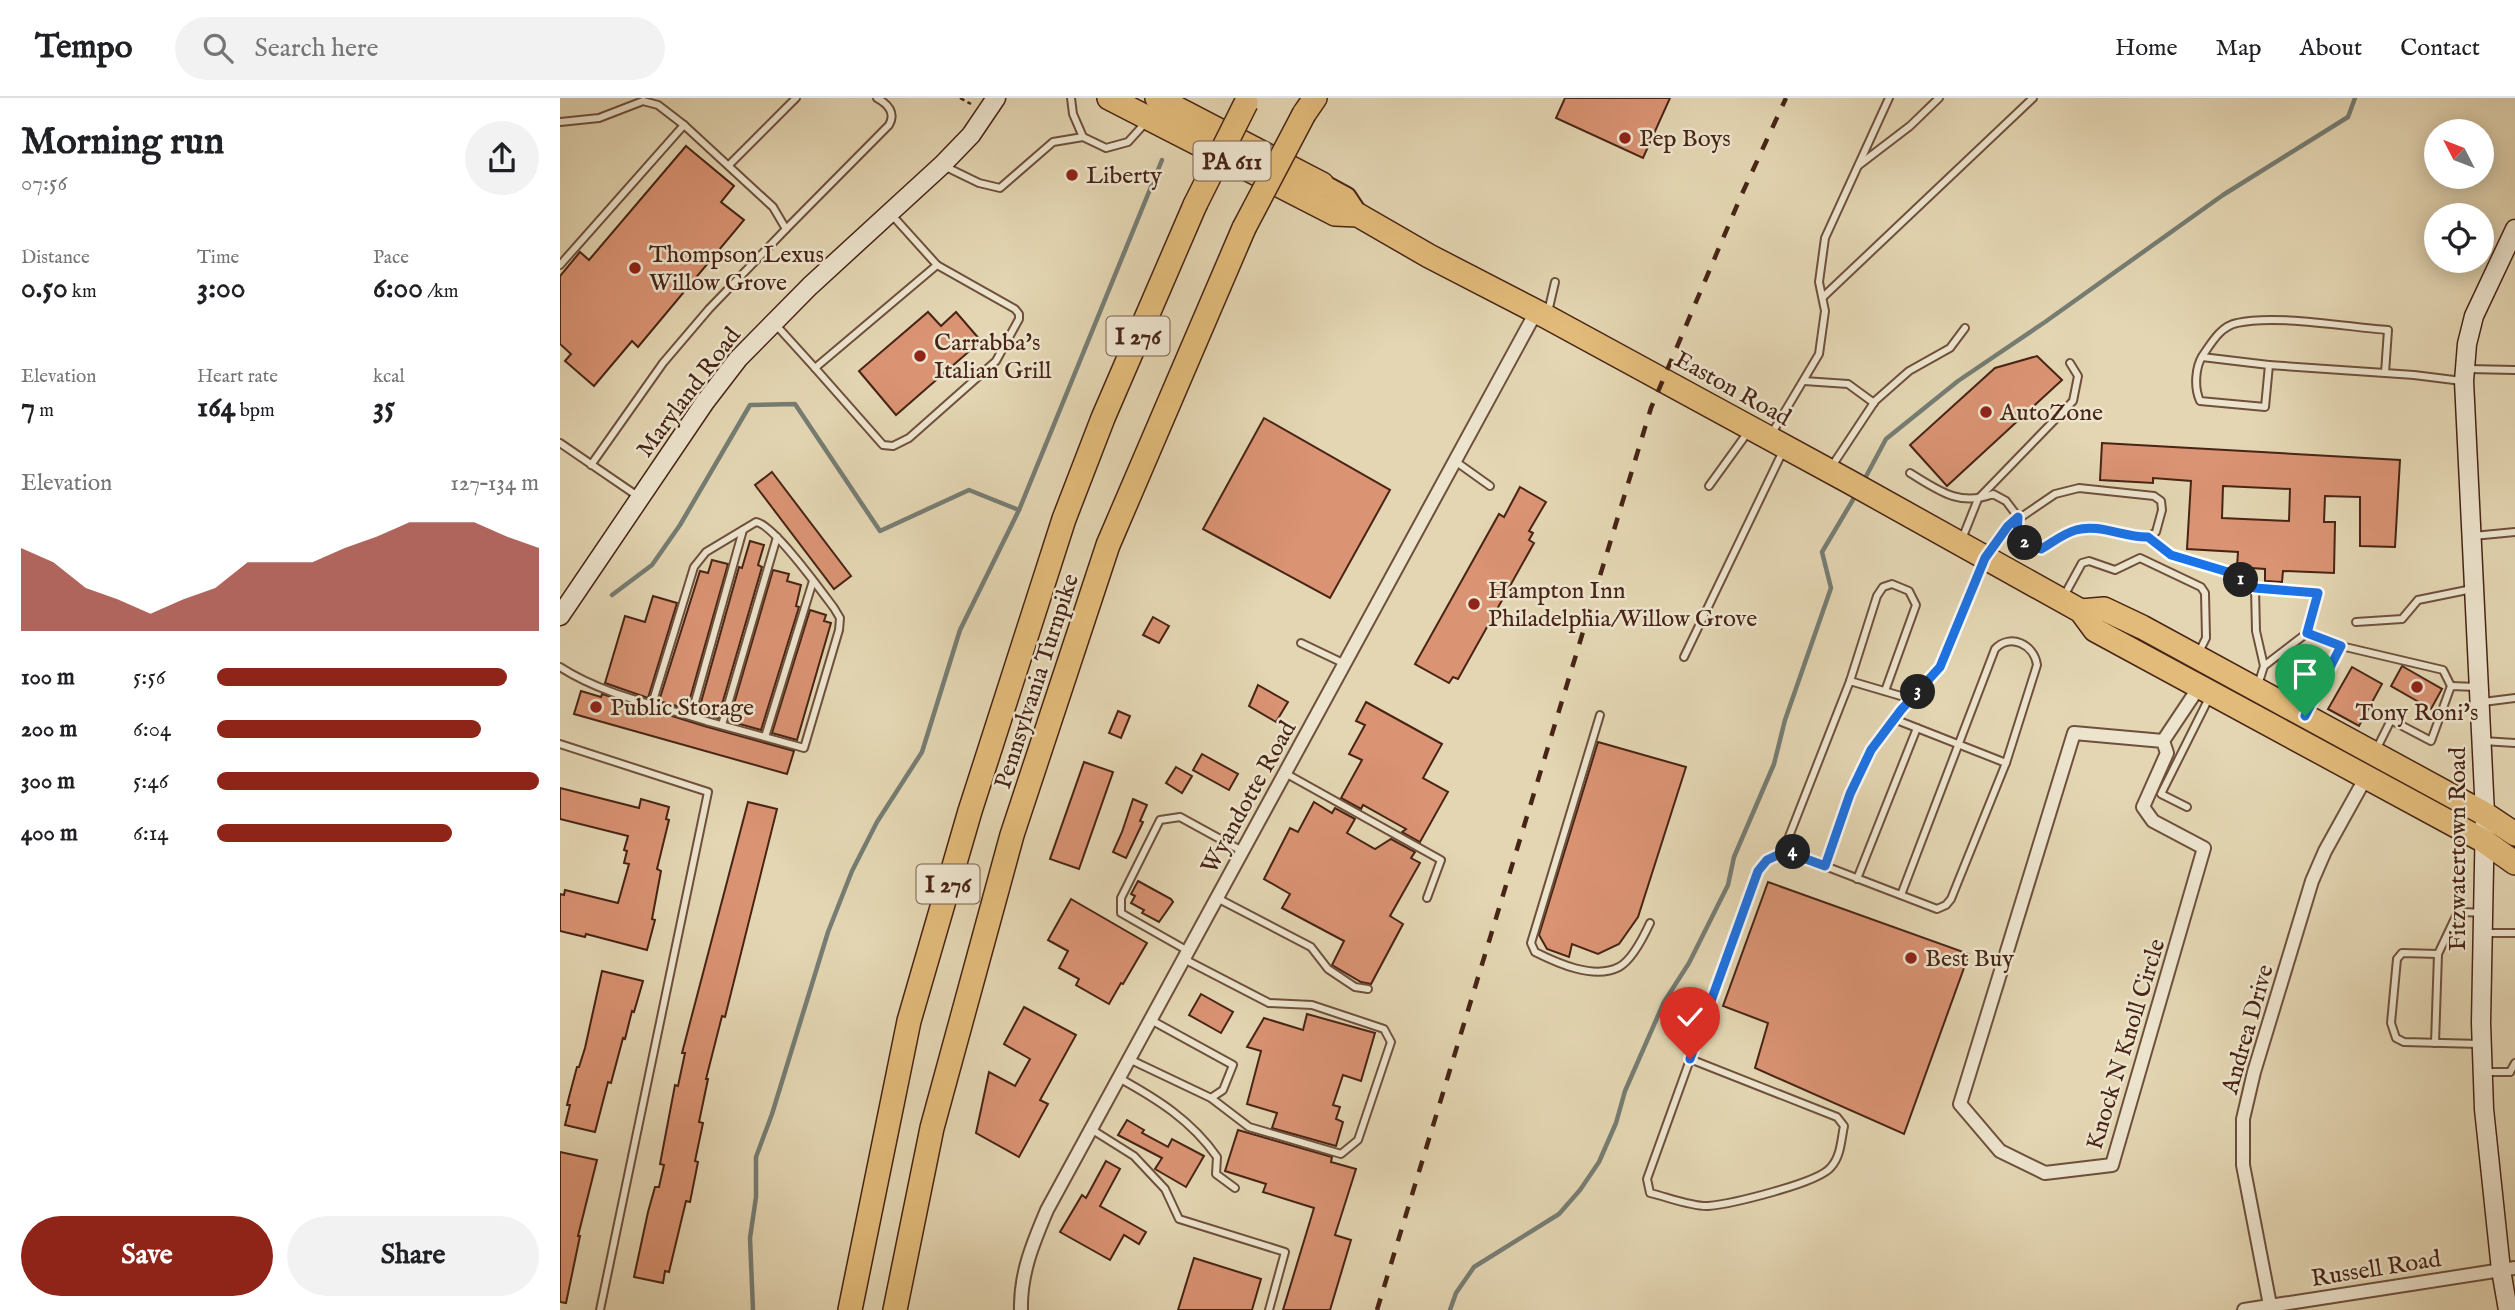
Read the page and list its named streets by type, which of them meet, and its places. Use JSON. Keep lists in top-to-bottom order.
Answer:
{
  "streets": {
    "highway": [
      "PA 611",
      "I 276",
      "Easton Road",
      "Pennsylvania Turnpike"
    ],
    "street": [
      "Maryland Road",
      "Wyandotte Road",
      "Fitzwatertown Road",
      "Andrea Drive",
      "Knock N Knoll Circle",
      "Russell Road"
    ]
  },
  "crossings": [
    ["Easton Road", "Wyandotte Road"],
    ["Easton Road", "Fitzwatertown Road"],
    ["Easton Road", "Andrea Drive"],
    ["Easton Road", "Knock N Knoll Circle"],
    ["Fitzwatertown Road", "Russell Road"],
    ["Andrea Drive", "Russell Road"]
  ],
  "places": [
    "Pep Boys",
    "Liberty",
    "Thompson Lexus Willow Grove",
    "Carrabba's Italian Grill",
    "AutoZone",
    "Hampton Inn Philadelphia/Willow Grove",
    "Tony Roni's",
    "Public Storage",
    "Best Buy"
  ],
  "north": "top left",
  "page": {
    "header": "Tempo",
    "search": "Search here",
    "nav": [
      "Home",
      "Map",
      "About",
      "Contact"
    ],
    "heading": ["Morning run", "07:56"],
    "stats": [
      ["Distance", "0.50 km"],
      ["Time", "3:00"],
      ["Pace", "6:00 /km"],
      ["Elevation", "7 m"],
      ["Heart rate", "164 bpm"],
      ["kcal", "35"]
    ],
    "chart": ["Elevation", "127–134 m"],
    "pins": [
      "2",
      "1",
      "3",
      "4"
    ],
    "list": [
      {
        "name": "100 m",
        "note": "5:56"
      },
      {
        "name": "200 m",
        "note": "6:04"
      },
      {
        "name": "300 m",
        "note": "5:46"
      },
      {
        "name": "400 m",
        "note": "6:14"
      }
    ],
    "buttons": ["Save", "Share"]
  }
}
